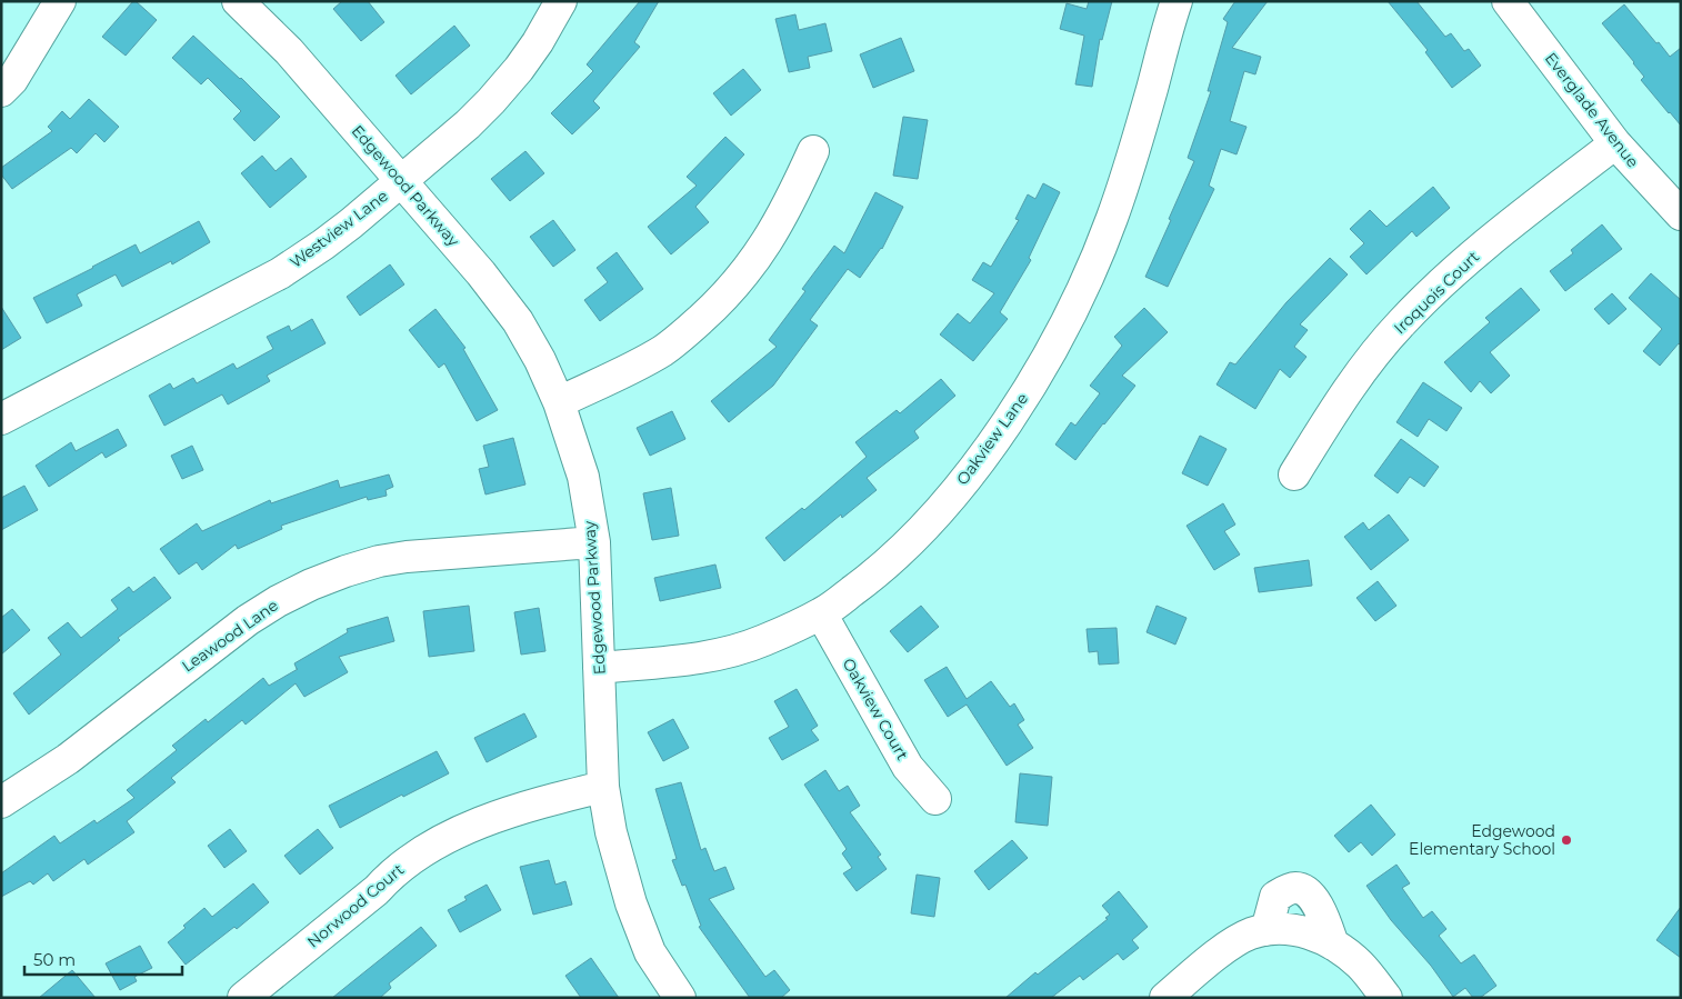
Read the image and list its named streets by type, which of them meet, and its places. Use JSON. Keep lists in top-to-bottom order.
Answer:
{
  "streets": {
    "street": [
      "Everglade Avenue",
      "Edgewood Parkway",
      "Westview Lane",
      "Iroquois Court",
      "Oakview Lane",
      "Leawood Lane",
      "Oakview Court",
      "Norwood Court"
    ]
  },
  "crossings": [
    ["Everglade Avenue", "Iroquois Court"],
    ["Edgewood Parkway", "Westview Lane"],
    ["Edgewood Parkway", "Oakview Lane"],
    ["Edgewood Parkway", "Leawood Lane"],
    ["Edgewood Parkway", "Norwood Court"],
    ["Oakview Lane", "Oakview Court"]
  ],
  "places": ["Edgewood Elementary School"],
  "scale_bar": "50 m"
}
